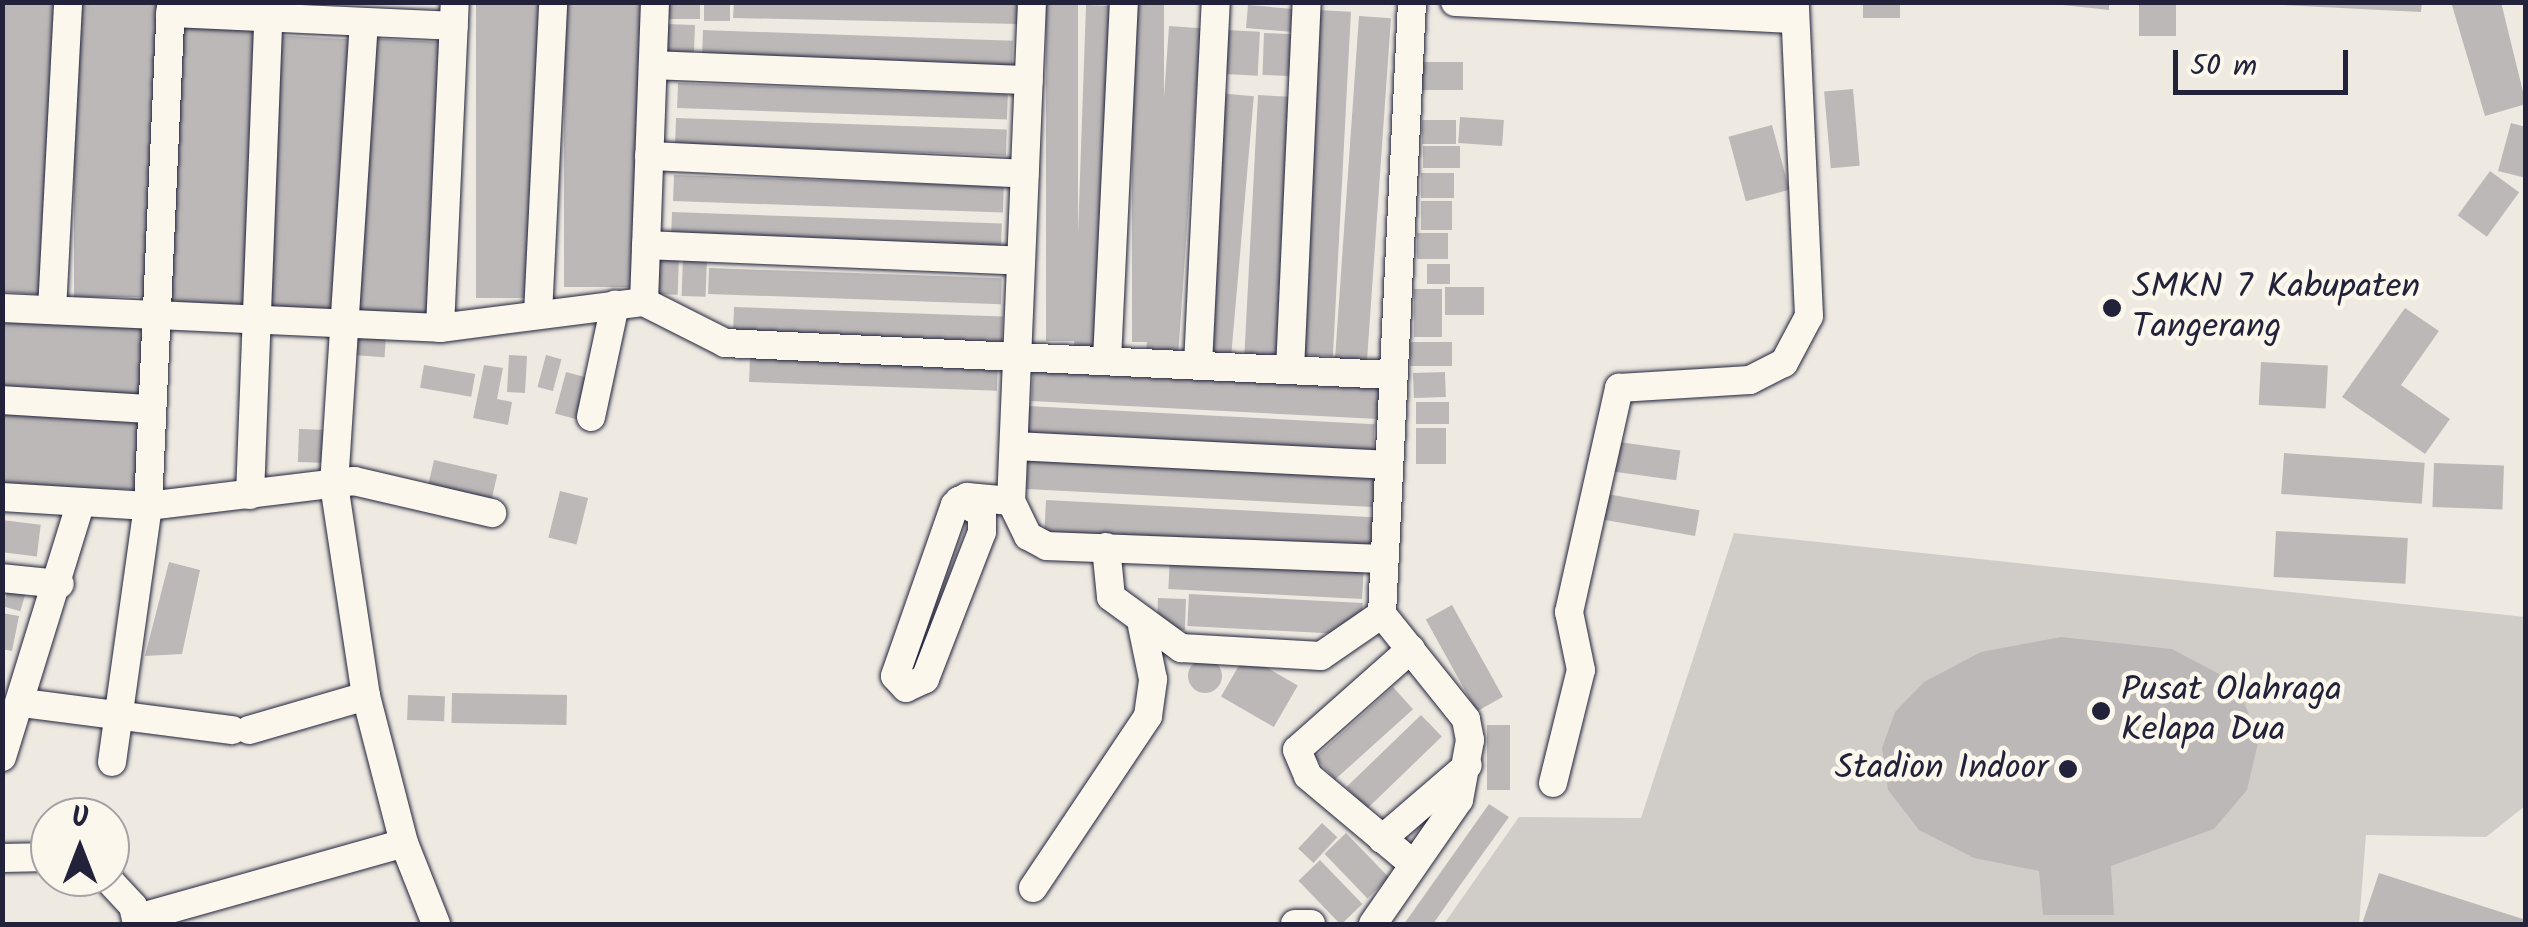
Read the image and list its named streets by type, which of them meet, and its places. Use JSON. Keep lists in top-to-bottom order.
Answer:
{
  "places": ["SMKN 7 Kabupaten Tangerang", "Pusat Olahraga Kelapa Dua", "Stadion Indoor"],
  "scale_bar": "50 m",
  "north": "top"
}
